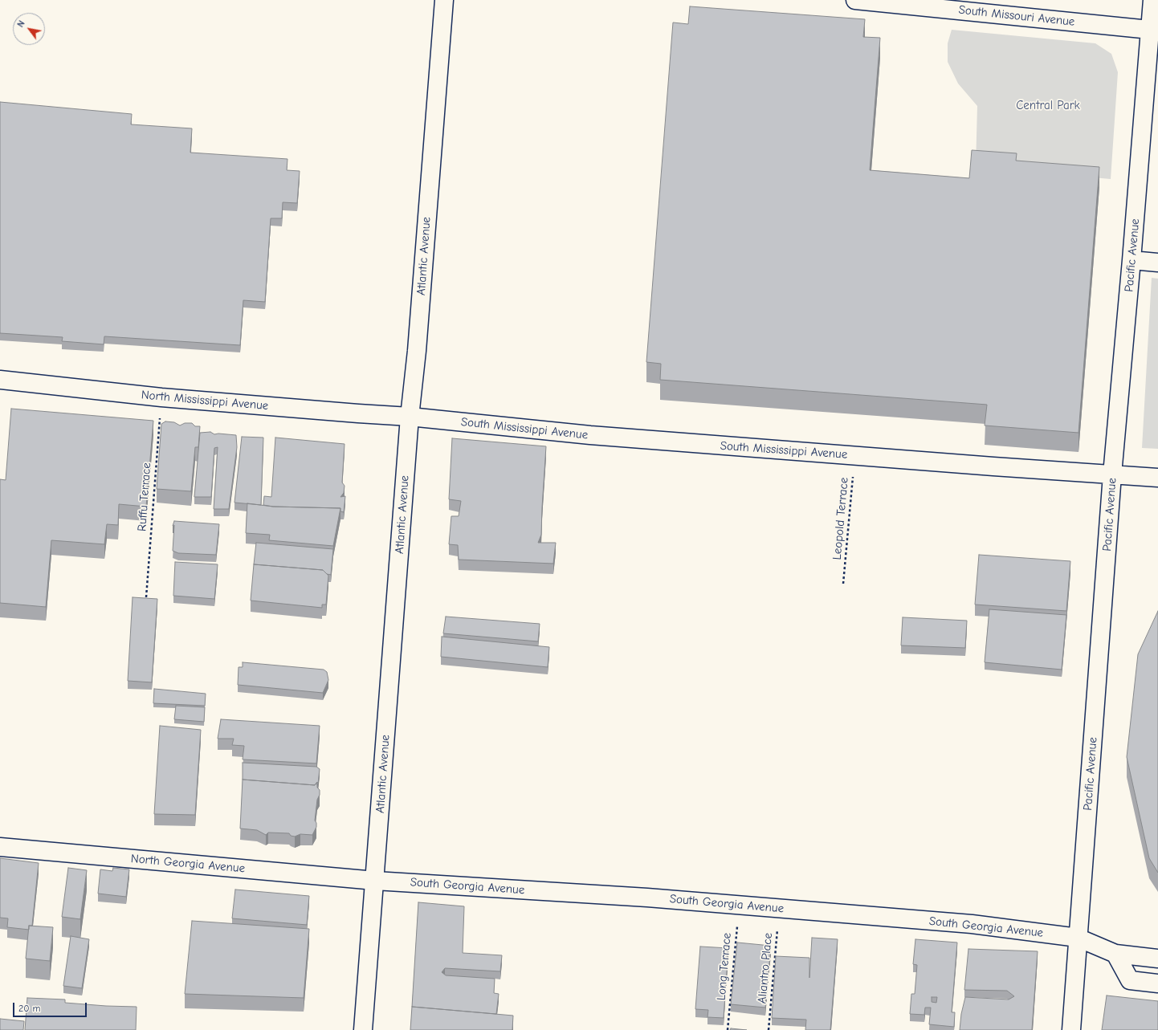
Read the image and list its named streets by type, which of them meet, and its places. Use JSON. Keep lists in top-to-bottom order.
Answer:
{
  "streets": {
    "main road": [
      "South Missouri Avenue",
      "Pacific Avenue",
      "Atlantic Avenue",
      "North Mississippi Avenue",
      "South Mississippi Avenue",
      "North Georgia Avenue",
      "South Georgia Avenue"
    ],
    "path": [
      "Ruffu Terrace",
      "Leopold Terrace",
      "Long Terrace",
      "Aliantro Place"
    ]
  },
  "crossings": [
    ["South Missouri Avenue", "Pacific Avenue"],
    ["Pacific Avenue", "South Mississippi Avenue"],
    ["Pacific Avenue", "South Georgia Avenue"],
    ["Atlantic Avenue", "North Mississippi Avenue"],
    ["Atlantic Avenue", "South Mississippi Avenue"],
    ["Atlantic Avenue", "North Georgia Avenue"],
    ["Atlantic Avenue", "South Georgia Avenue"],
    ["North Mississippi Avenue", "South Mississippi Avenue"],
    ["North Mississippi Avenue", "Ruffu Terrace"],
    ["South Mississippi Avenue", "Leopold Terrace"],
    ["North Georgia Avenue", "South Georgia Avenue"],
    ["South Georgia Avenue", "Long Terrace"],
    ["South Georgia Avenue", "Aliantro Place"]
  ],
  "parks": ["Central Park"],
  "scale_bar": "20 m",
  "north": "top left"
}
